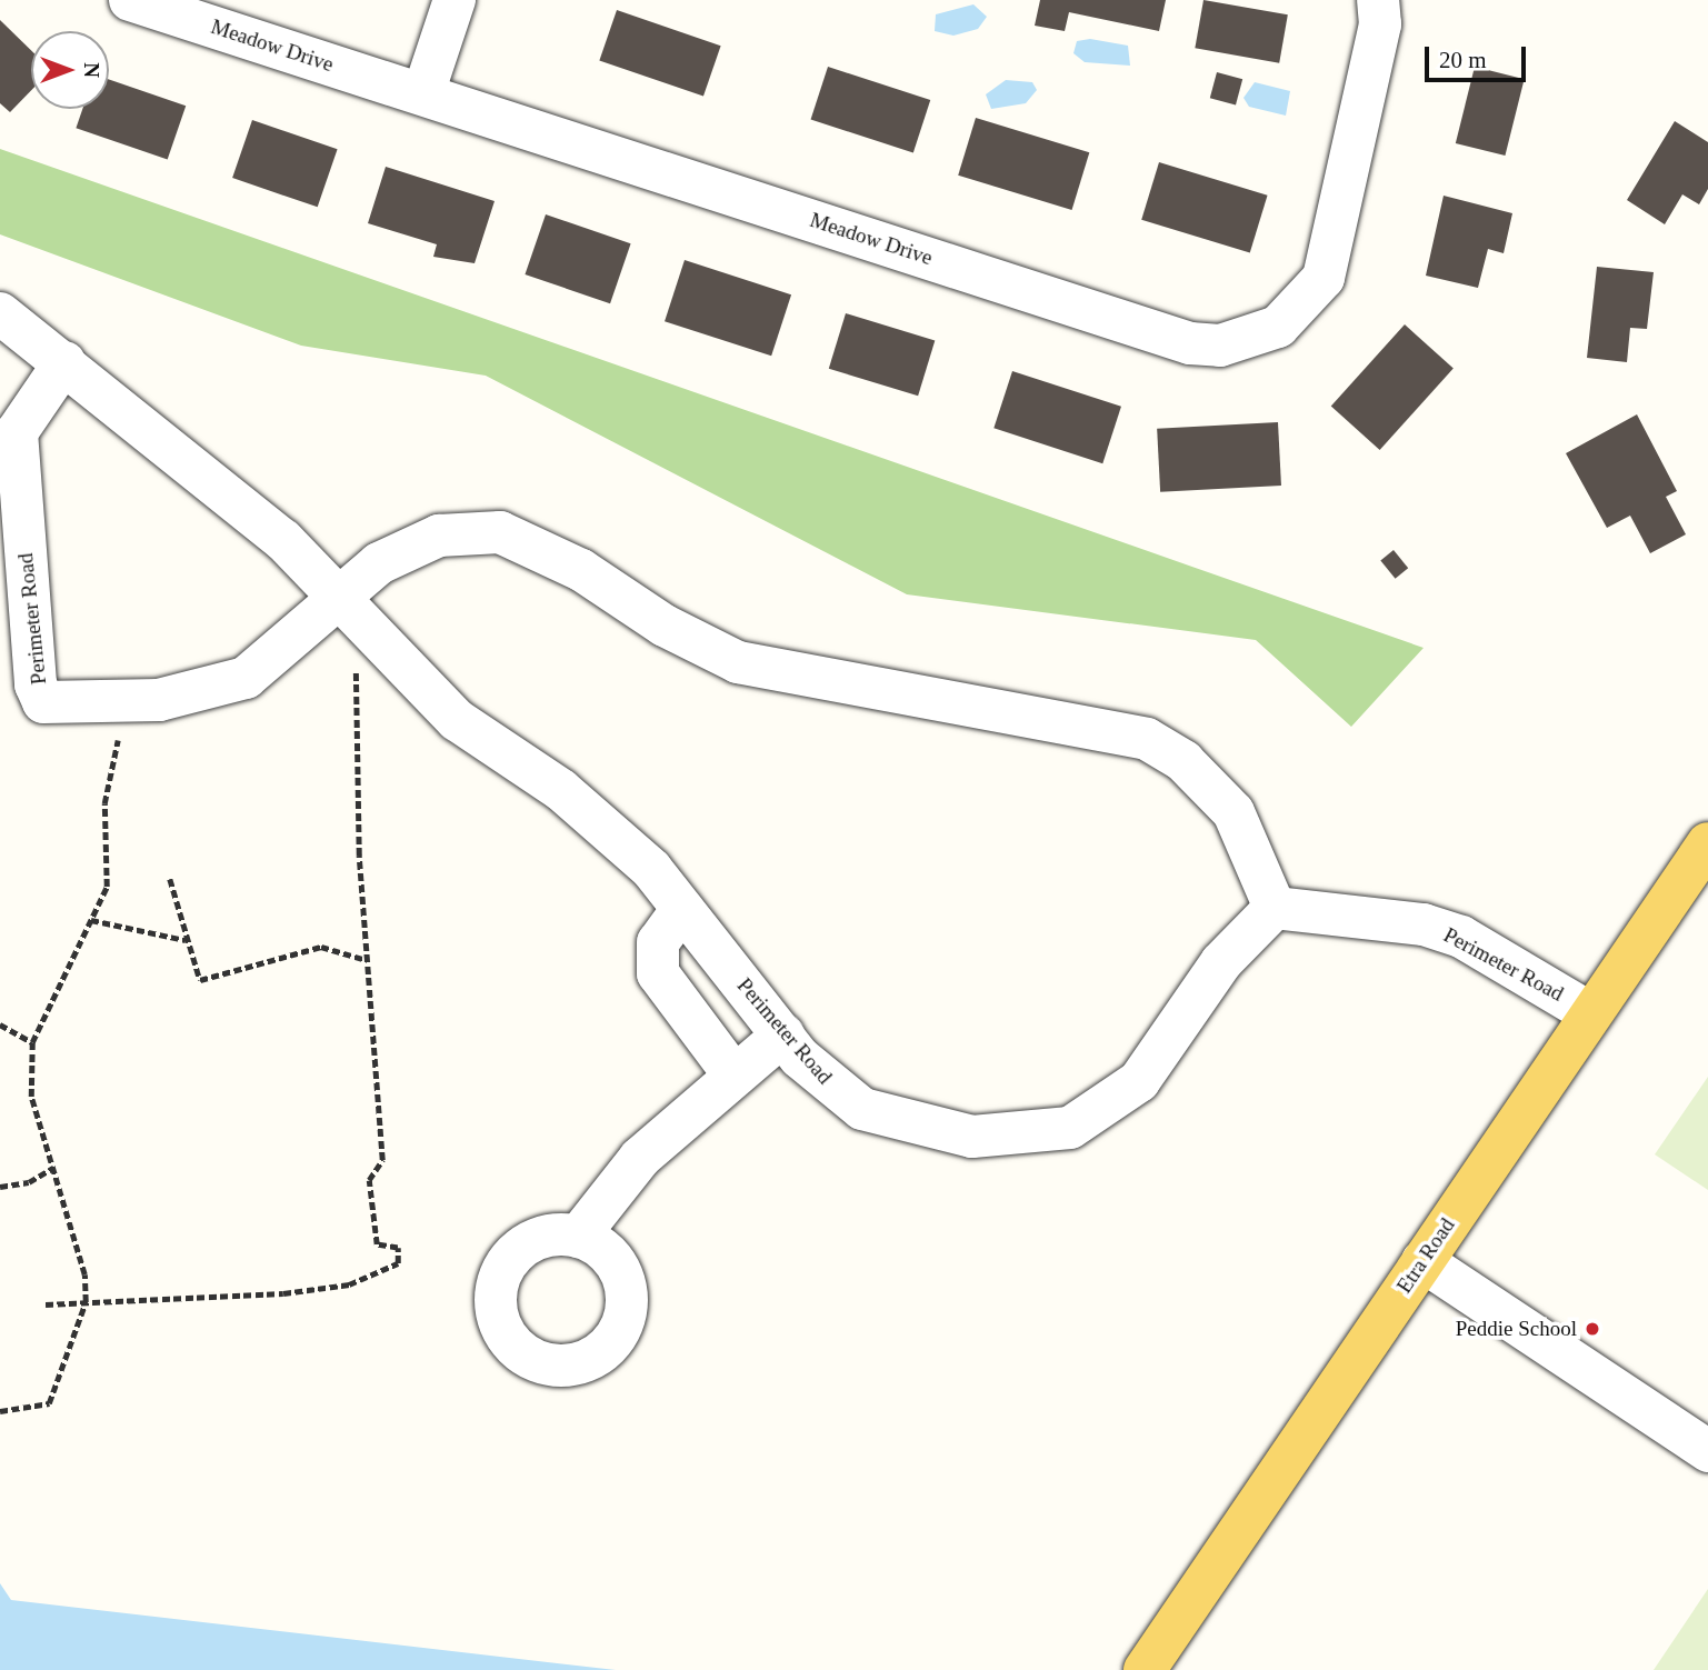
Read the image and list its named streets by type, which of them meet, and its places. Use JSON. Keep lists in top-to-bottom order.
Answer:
{
  "streets": {
    "main road": ["Etra Road"],
    "street": ["Meadow Drive", "Perimeter Road"]
  },
  "crossings": [
    ["Perimeter Road", "Etra Road"]
  ],
  "places": ["Peddie School"],
  "scale_bar": "20 m",
  "north": "right"
}
